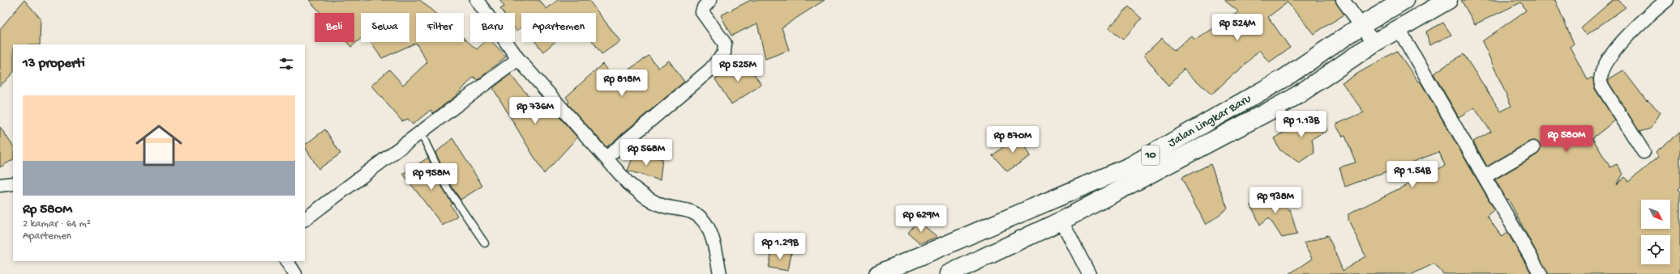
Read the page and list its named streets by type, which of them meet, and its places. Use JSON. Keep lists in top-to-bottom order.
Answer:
{
  "streets": {
    "highway": ["Jalan Lingkar Baru", "10"]
  },
  "north": "bottom right",
  "page": {
    "chip": [
      "Beli",
      "Sewa",
      "Filter",
      "Baru",
      "Apartemen"
    ],
    "price": [
      "Rp 524M",
      "Rp 525M",
      "Rp 818M",
      "Rp 736M",
      "Rp 1.13B",
      "Rp 580M",
      "Rp 870M",
      "Rp 568M",
      "Rp 1.54B",
      "Rp 958M",
      "Rp 938M",
      "Rp 629M",
      "Rp 1.29B"
    ],
    "heading": "13 properti",
    "list": [
      {
        "name": "Rp 580M",
        "note": "2 kamar · 64 m² · Apartemen"
      }
    ]
  }
}
